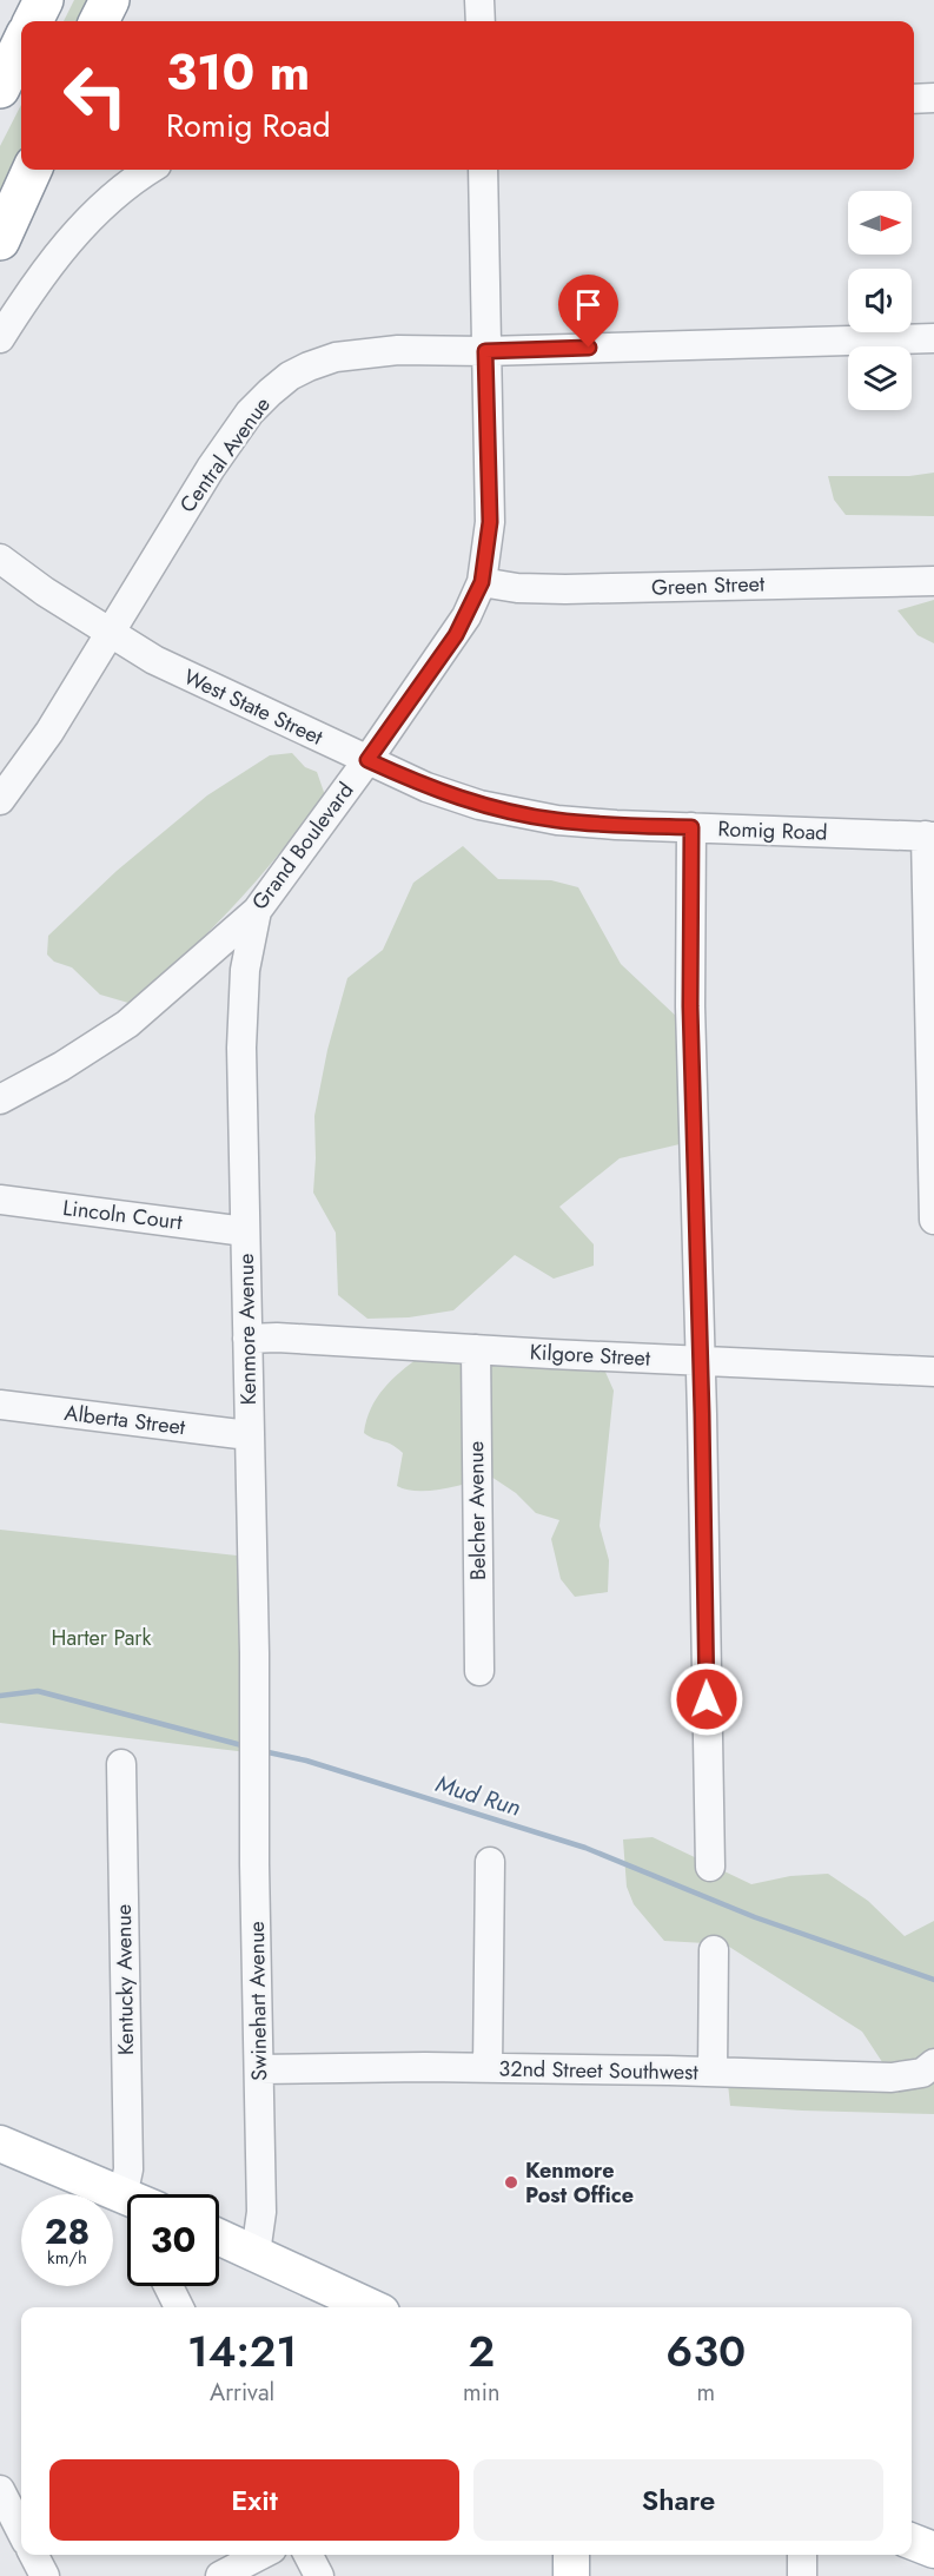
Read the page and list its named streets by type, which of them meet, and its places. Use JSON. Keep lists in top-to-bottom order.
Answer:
{
  "streets": {
    "street": [
      "Central Avenue",
      "Green Street",
      "West State Street",
      "Romig Road",
      "Grand Boulevard",
      "Lincoln Court",
      "Kenmore Avenue",
      "Kilgore Street",
      "Alberta Street",
      "Belcher Avenue",
      "Kentucky Avenue",
      "Swinehart Avenue",
      "32nd Street Southwest"
    ]
  },
  "crossings": [
    ["Central Avenue", "West State Street"],
    ["Central Avenue", "Grand Boulevard"],
    ["Green Street", "Grand Boulevard"],
    ["West State Street", "Romig Road"],
    ["West State Street", "Grand Boulevard"],
    ["Grand Boulevard", "Kenmore Avenue"],
    ["Lincoln Court", "Kenmore Avenue"],
    ["Kenmore Avenue", "Kilgore Street"],
    ["Kenmore Avenue", "Alberta Street"],
    ["Kenmore Avenue", "Swinehart Avenue"],
    ["Kilgore Street", "Belcher Avenue"],
    ["Swinehart Avenue", "32nd Street Southwest"]
  ],
  "water": ["Mud Run"],
  "parks": ["Harter Park"],
  "places": ["Kenmore Post Office"],
  "north": "right",
  "page": {
    "turn": ["310 m", "Romig Road"],
    "speed": "28 km/h",
    "limit": "30",
    "eta": [
      "14:21",
      "Arrival",
      "2",
      "min",
      "630",
      "m"
    ],
    "buttons": ["Exit", "Share"]
  }
}
